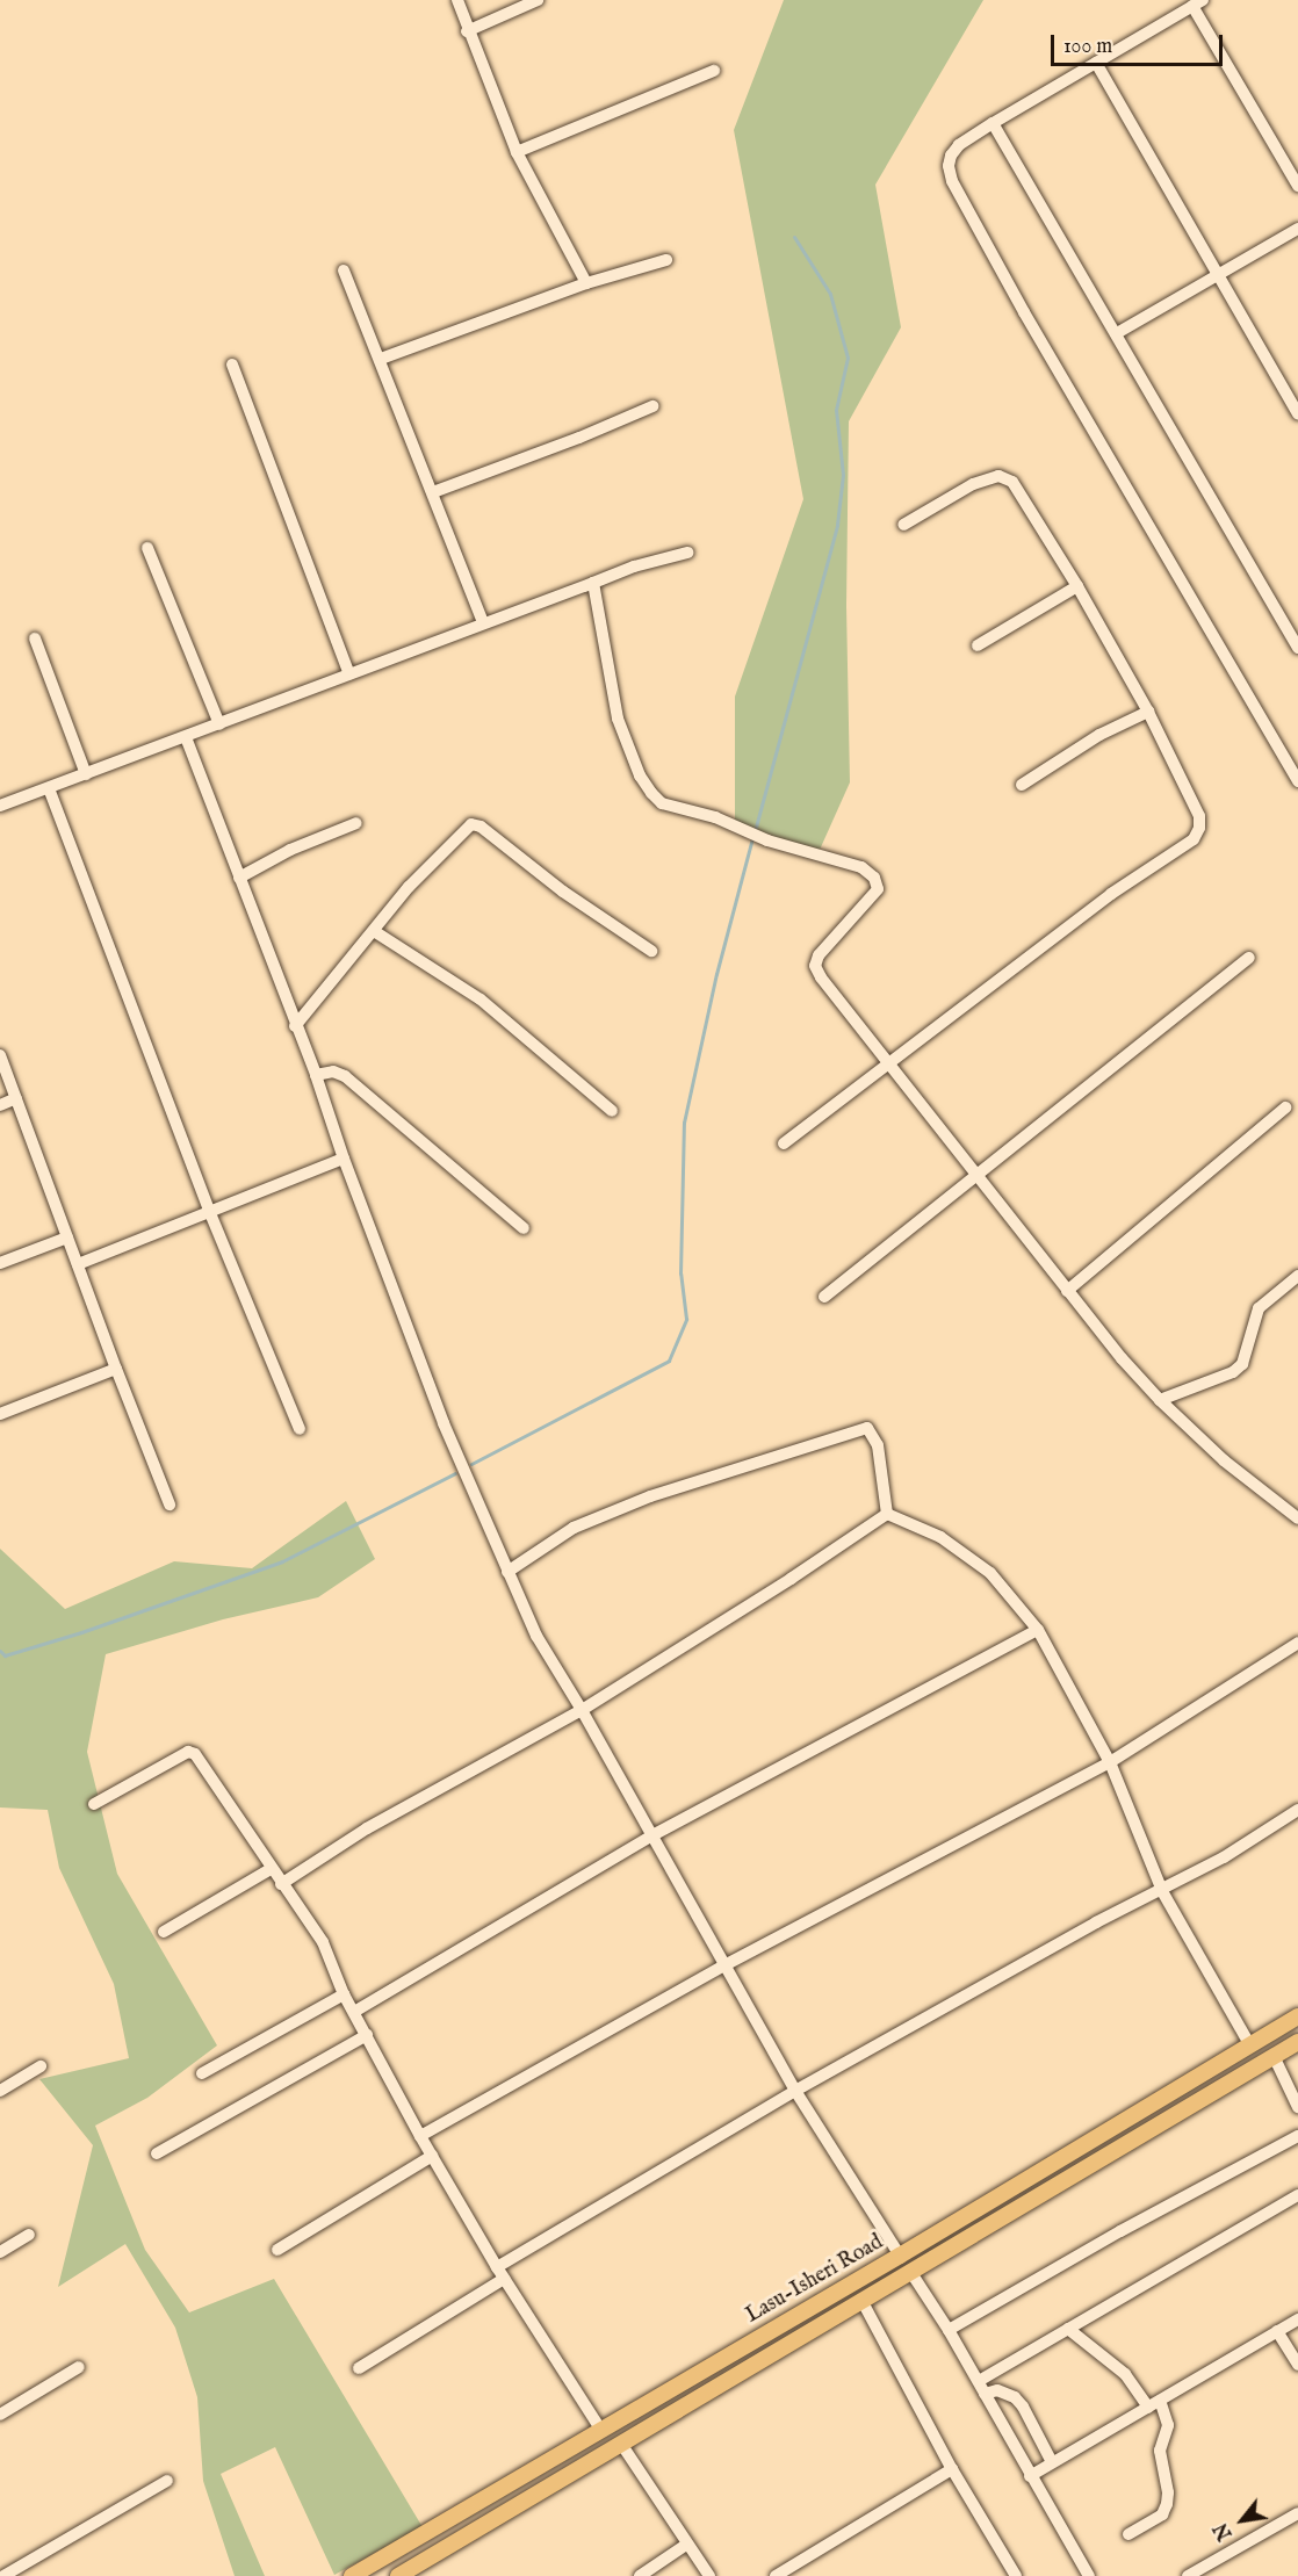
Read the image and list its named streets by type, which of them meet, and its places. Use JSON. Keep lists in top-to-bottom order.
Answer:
{
  "streets": {
    "main road": ["Lasu-Isheri Road"]
  },
  "scale_bar": "100 m",
  "north": "bottom left"
}
